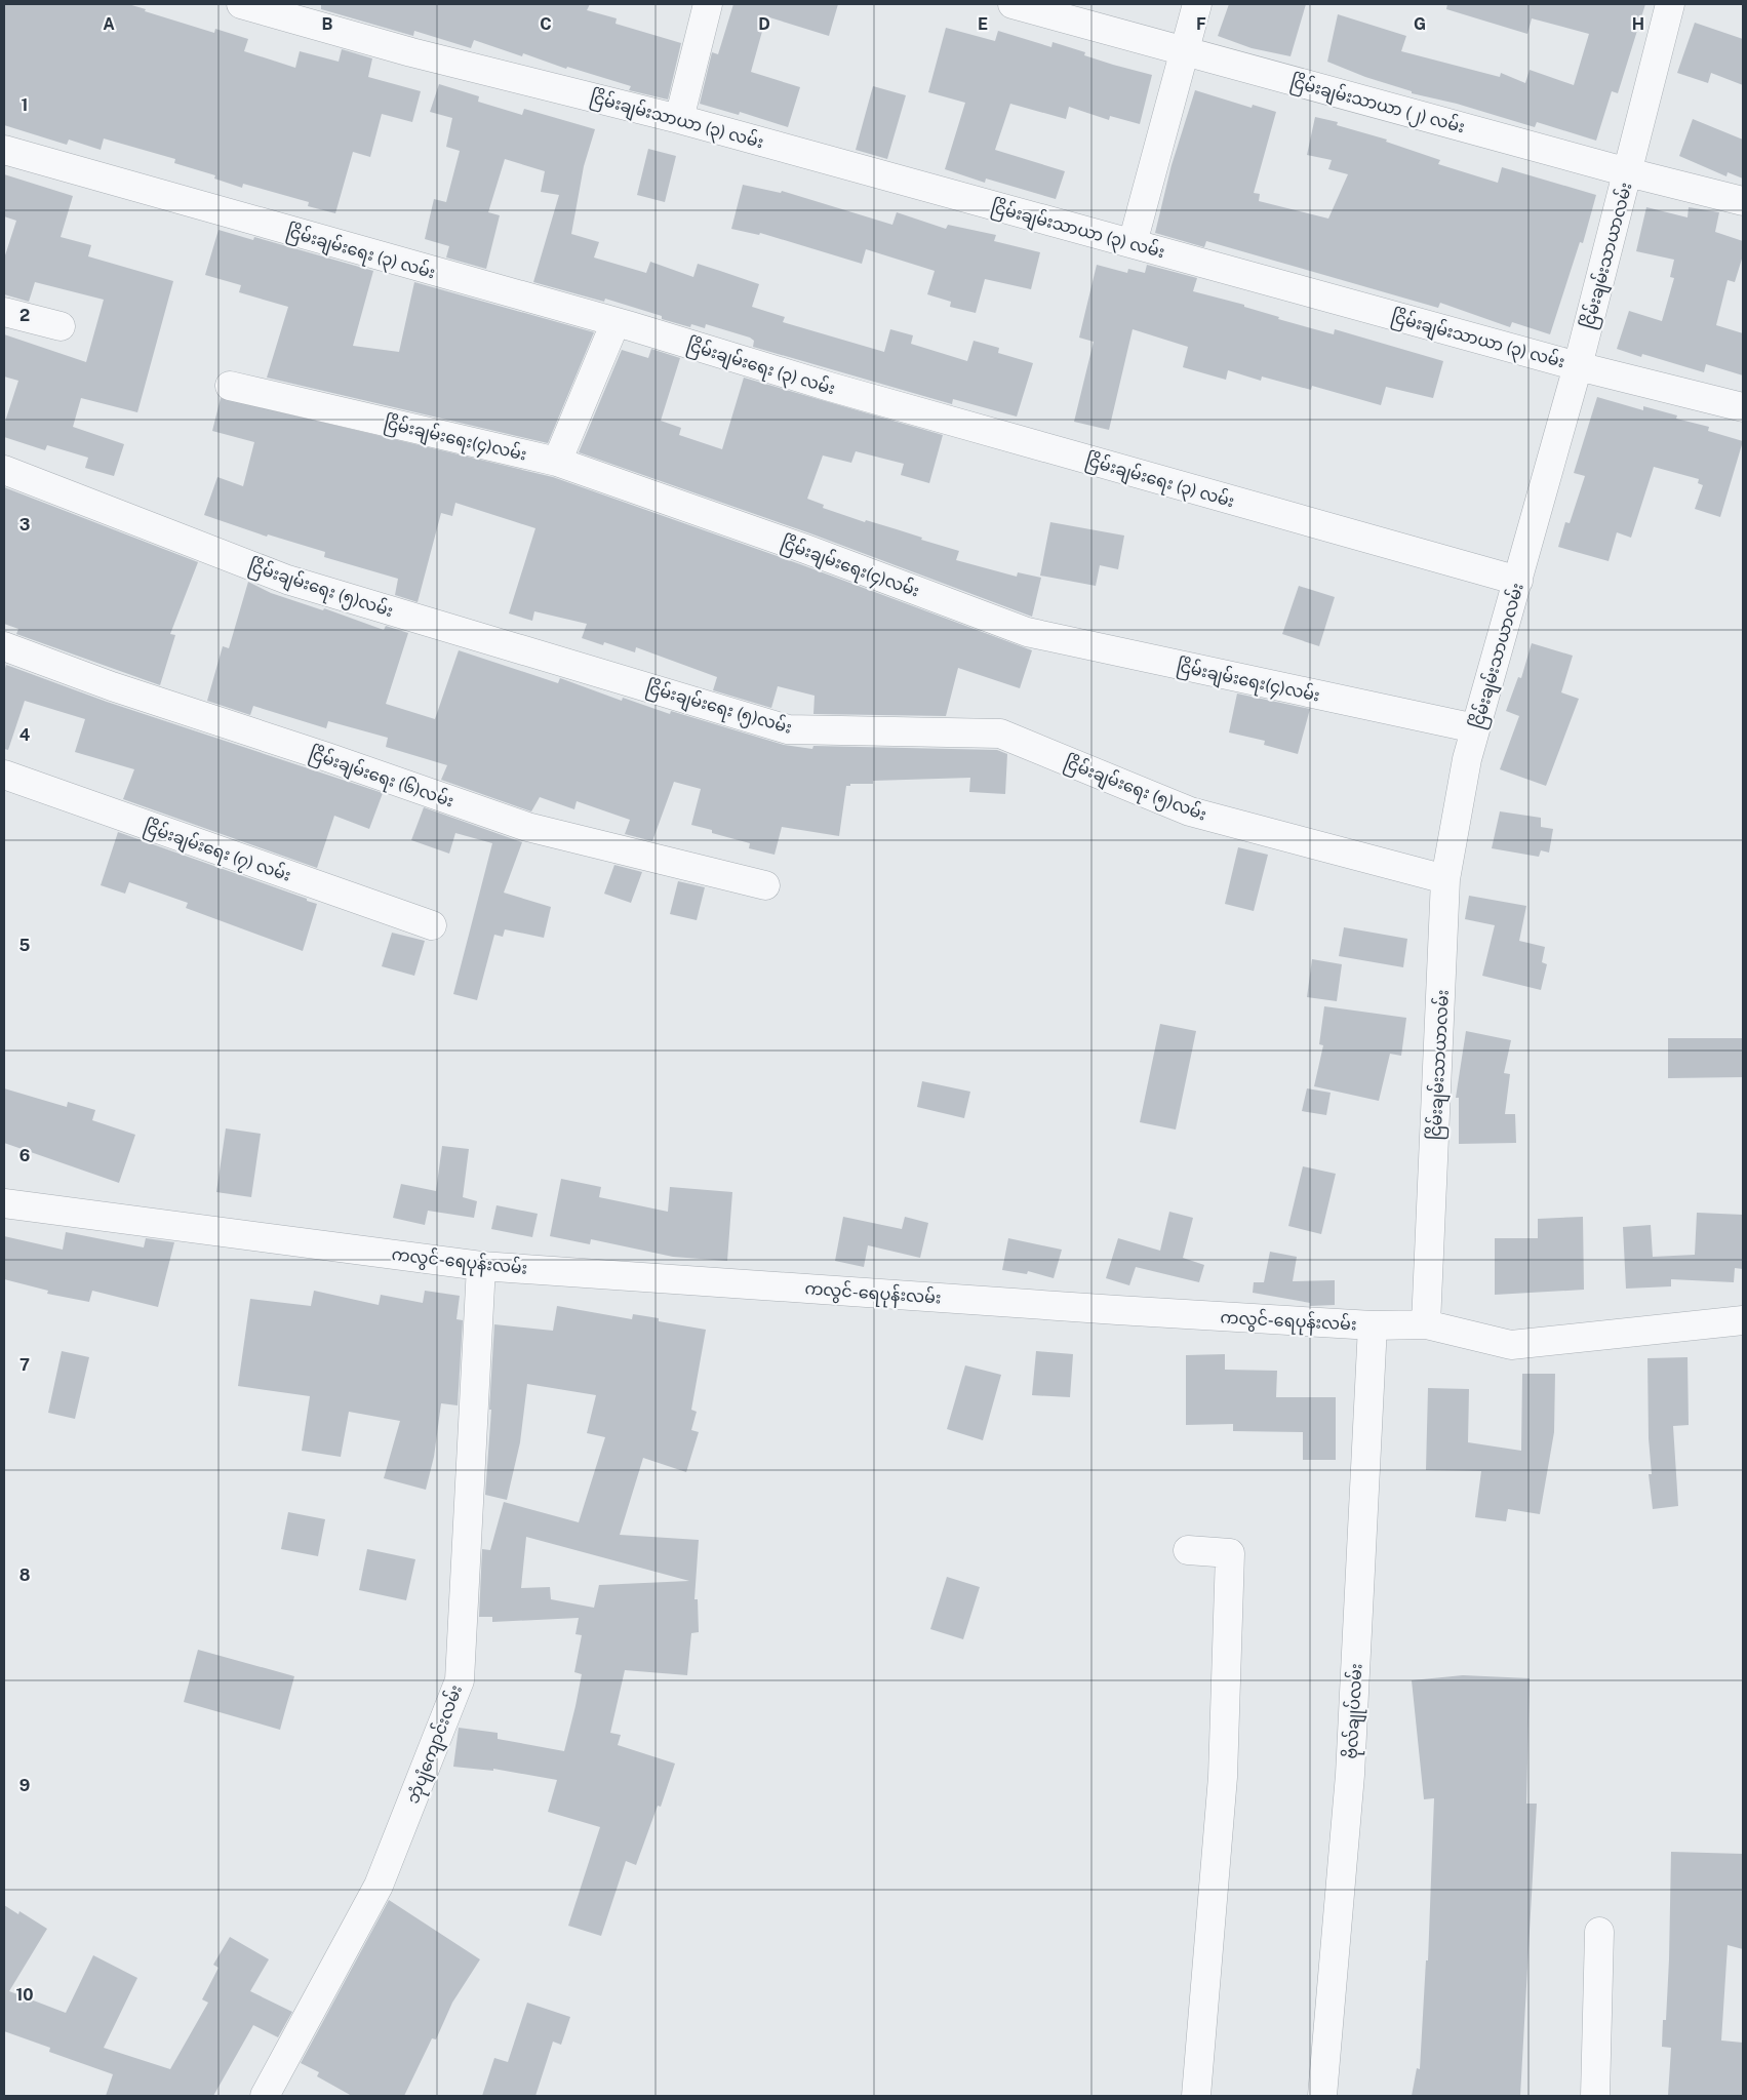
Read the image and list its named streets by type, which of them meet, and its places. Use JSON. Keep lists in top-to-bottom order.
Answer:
{
  "streets": {
    "street": [
      "ငြိမ်းချမ်းသာယာ (၂) လမ်း",
      "ငြိမ်းချမ်းသာယာ (၃) လမ်း",
      "ငြိမ်းချမ်းရေး (၃) လမ်း",
      "ငြိမ်းချမ်းသာယာလမ်း",
      "ငြိမ်းချမ်းရေး(၄)လမ်း",
      "ငြိမ်းချမ်းရေး (၅)လမ်း",
      "ငြိမ်းချမ်းရေး (၆)လမ်း",
      "ငြိမ်းချမ်းရေး (၇) လမ်း",
      "ကလွင်-ရေပုန်းလမ်း",
      "ဗိုလ်ချုပ်လမ်း",
      "ဘုံပျံကျောင်းလမ်း"
    ]
  },
  "crossings": [
    ["ငြိမ်းချမ်းသာယာ (၂) လမ်း", "ငြိမ်းချမ်းသာယာလမ်း"],
    ["ငြိမ်းချမ်းသာယာ (၃) လမ်း", "ငြိမ်းချမ်းသာယာလမ်း"],
    ["ငြိမ်းချမ်းရေး (၃) လမ်း", "ငြိမ်းချမ်းသာယာလမ်း"],
    ["ငြိမ်းချမ်းသာယာလမ်း", "ငြိမ်းချမ်းရေး(၄)လမ်း"],
    ["ငြိမ်းချမ်းသာယာလမ်း", "ငြိမ်းချမ်းရေး (၅)လမ်း"],
    ["ငြိမ်းချမ်းသာယာလမ်း", "ကလွင်-ရေပုန်းလမ်း"],
    ["ကလွင်-ရေပုန်းလမ်း", "ဗိုလ်ချုပ်လမ်း"],
    ["ကလွင်-ရေပုန်းလမ်း", "ဘုံပျံကျောင်းလမ်း"]
  ],
  "grid": {
    "columns": [
      "A",
      "B",
      "C",
      "D",
      "E",
      "F",
      "G",
      "H"
    ],
    "rows": [
      "1",
      "2",
      "3",
      "4",
      "5",
      "6",
      "7",
      "8",
      "9",
      "10"
    ]
  }
}
